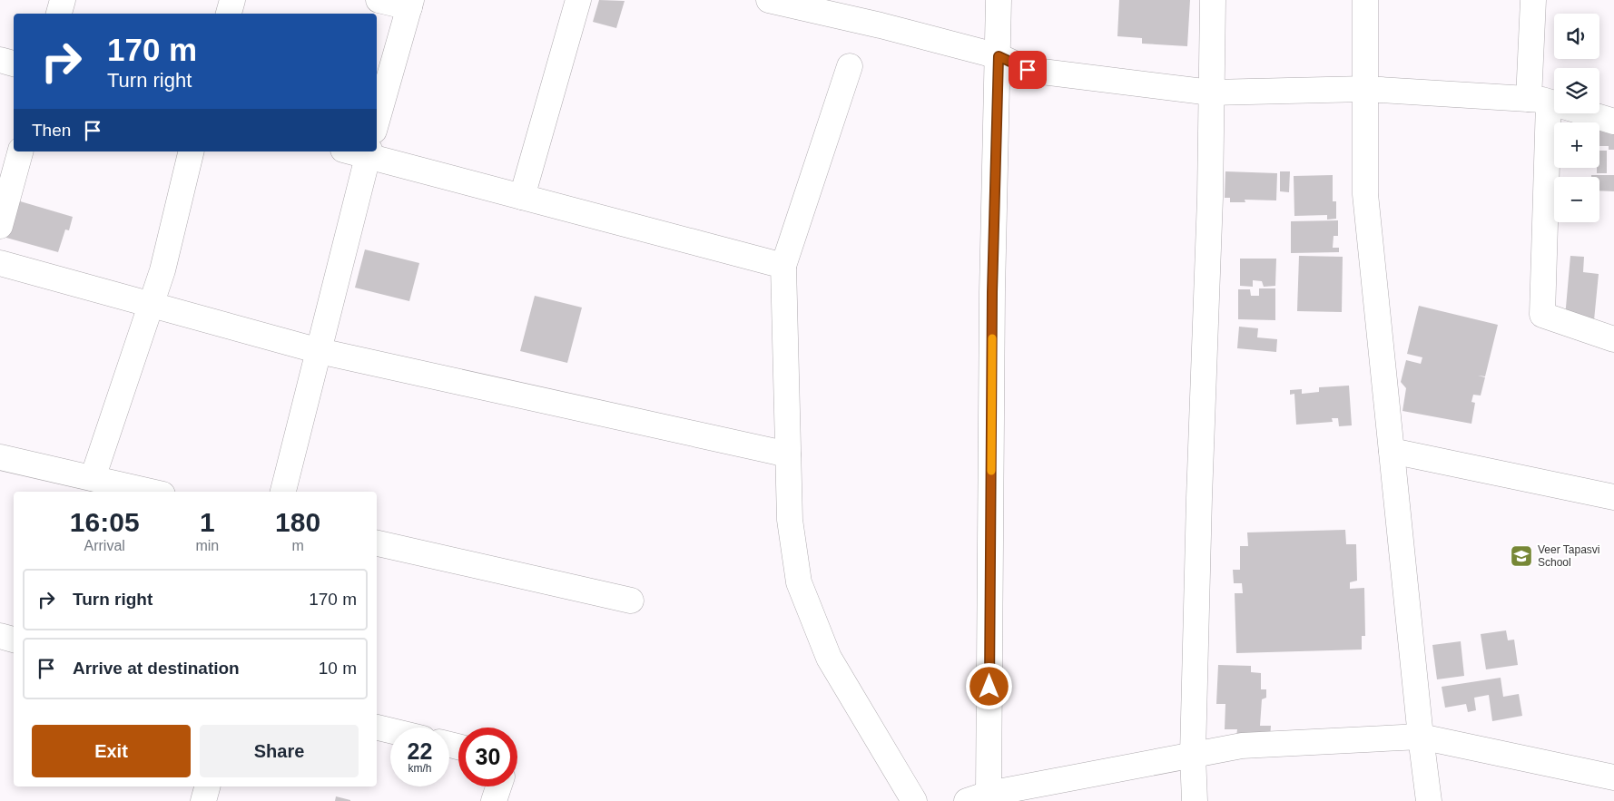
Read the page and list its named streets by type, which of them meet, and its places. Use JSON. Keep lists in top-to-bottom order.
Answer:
{
  "places": {
    "school or university": ["Veer Tapasvi School"]
  },
  "page": {
    "map_buttons": ["+", "−"],
    "turn": ["170 m", "Turn right"],
    "then": "Then",
    "eta": [
      "16:05",
      "Arrival",
      "1",
      "min",
      "180",
      "m"
    ],
    "list": [
      {
        "name": "Turn right",
        "value": "170 m"
      },
      {
        "name": "Arrive at destination",
        "value": "10 m"
      }
    ],
    "buttons": ["Exit", "Share"],
    "speed": "22 km/h",
    "limit": "30"
  }
}
